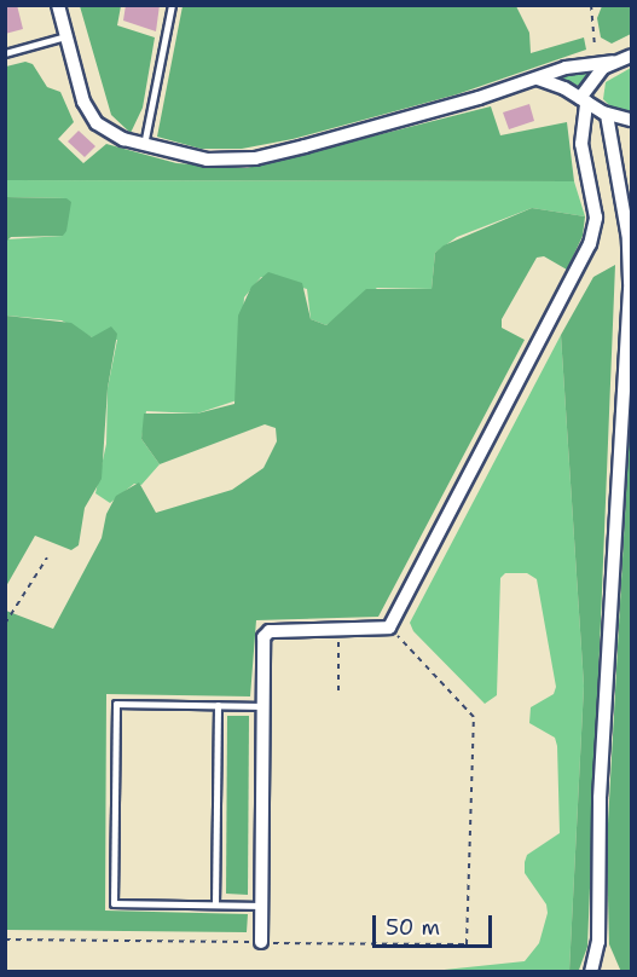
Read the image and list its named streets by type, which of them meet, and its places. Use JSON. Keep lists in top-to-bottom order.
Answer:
{
  "scale_bar": "50 m"
}
